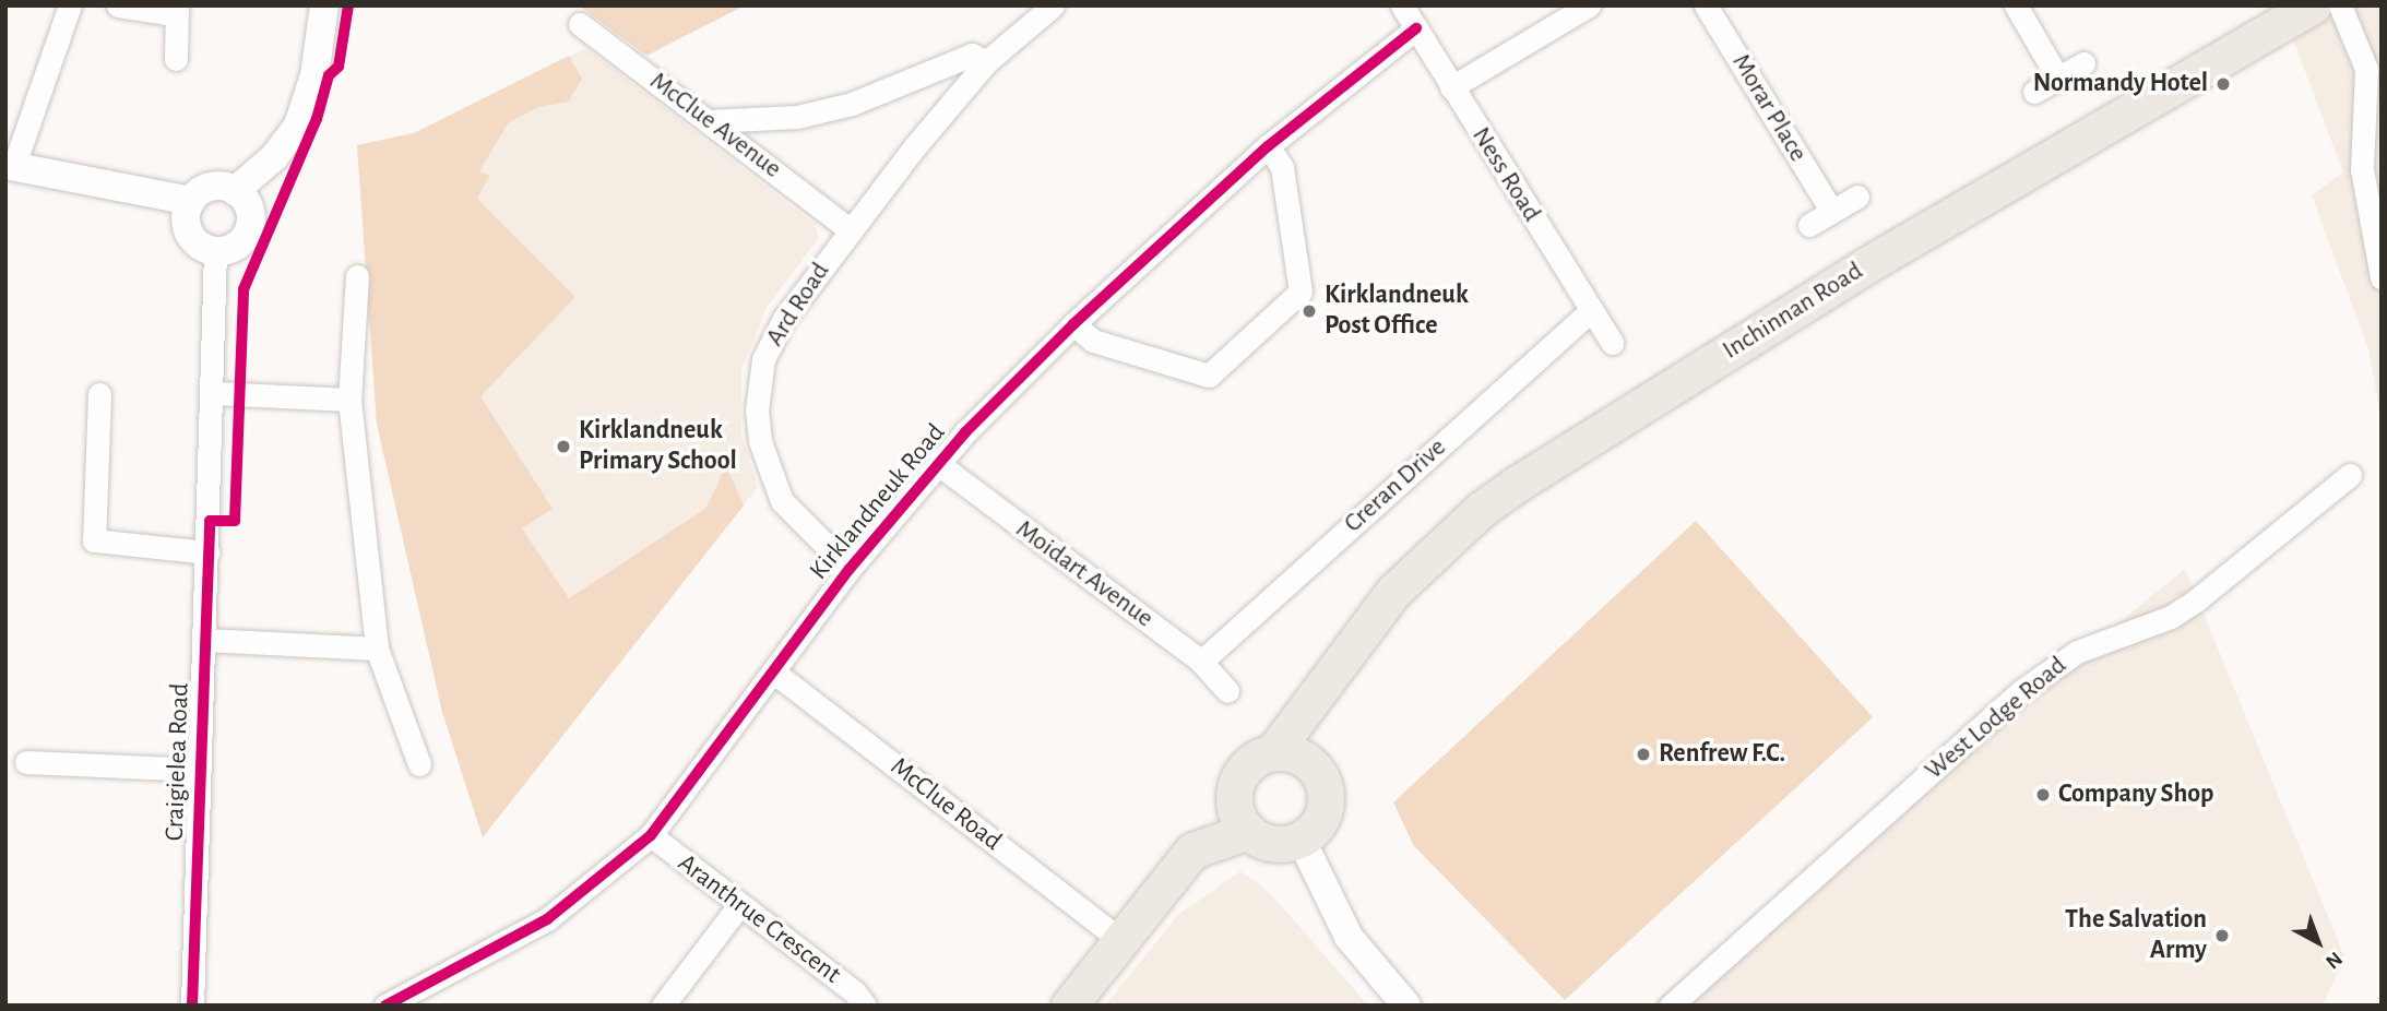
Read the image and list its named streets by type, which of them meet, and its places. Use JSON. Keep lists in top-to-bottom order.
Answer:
{
  "streets": {
    "main road": ["Inchinnan Road"],
    "street": [
      "Morar Place",
      "McClue Avenue",
      "Ness Road",
      "Ard Road",
      "Creran Drive",
      "Kirklandneuk Road",
      "Moidart Avenue",
      "West Lodge Road",
      "Craigielea Road",
      "McClue Road",
      "Aranthrue Crescent"
    ]
  },
  "crossings": [
    ["McClue Avenue", "Ard Road"],
    ["Ness Road", "Creran Drive"],
    ["Ness Road", "Kirklandneuk Road"],
    ["Ard Road", "Kirklandneuk Road"],
    ["Creran Drive", "Moidart Avenue"],
    ["Kirklandneuk Road", "Moidart Avenue"],
    ["Kirklandneuk Road", "McClue Road"],
    ["Kirklandneuk Road", "Aranthrue Crescent"]
  ],
  "places": [
    "Normandy Hotel",
    "Kirklandneuk Post Office",
    "Kirklandneuk Primary School",
    "Renfrew F.C.",
    "Company Shop",
    "The Salvation Army"
  ],
  "north": "bottom right"
}
